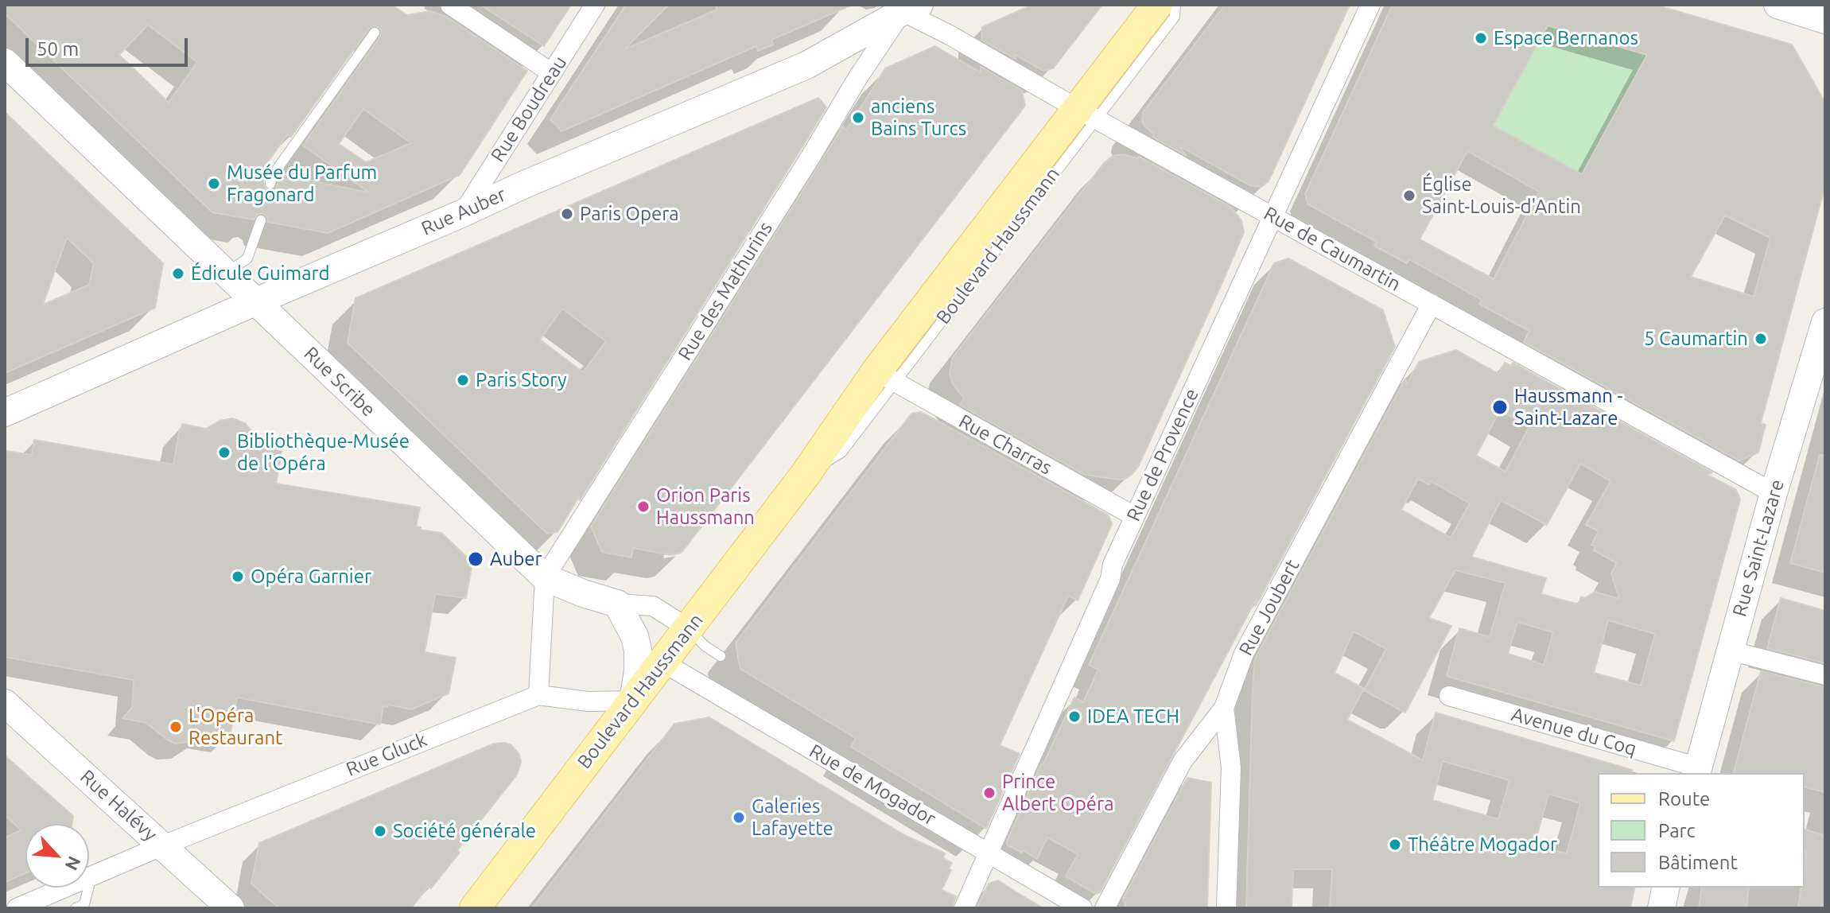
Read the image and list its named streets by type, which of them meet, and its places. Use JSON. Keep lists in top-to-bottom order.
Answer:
{
  "streets": {
    "main road": [
      "Rue Auber",
      "Boulevard Haussmann",
      "Rue Scribe",
      "Rue Saint-Lazare",
      "Rue Halévy"
    ],
    "street": [
      "Rue Boudreau",
      "Rue de Caumartin",
      "Rue des Mathurins",
      "Rue Charras",
      "Rue de Provence",
      "Rue Joubert",
      "Avenue du Coq",
      "Rue Gluck",
      "Rue de Mogador"
    ]
  },
  "crossings": [
    ["Rue Boudreau", "Rue Auber"],
    ["Rue Auber", "Rue de Caumartin"],
    ["Rue Auber", "Rue des Mathurins"],
    ["Rue Auber", "Rue Scribe"],
    ["Boulevard Haussmann", "Rue de Caumartin"],
    ["Boulevard Haussmann", "Rue Charras"],
    ["Boulevard Haussmann", "Rue de Mogador"],
    ["Rue de Caumartin", "Rue des Mathurins"],
    ["Rue de Caumartin", "Rue de Provence"],
    ["Rue de Caumartin", "Rue Saint-Lazare"],
    ["Rue de Caumartin", "Rue Joubert"],
    ["Rue des Mathurins", "Rue Scribe"],
    ["Rue Charras", "Rue de Provence"],
    ["Rue de Provence", "Rue de Mogador"],
    ["Rue Saint-Lazare", "Avenue du Coq"],
    ["Rue Gluck", "Rue Halévy"]
  ],
  "places": [
    "Espace Bernanos",
    "anciens Bains Turcs",
    "Musée du Parfum Fragonard",
    "Église Saint-Louis-d'Antin",
    "Paris Opera",
    "Édicule Guimard",
    "5 Caumartin",
    "Paris Story",
    "Haussmann - Saint-Lazare",
    "Bibliothèque-Musée de l'Opéra",
    "Orion Paris Haussmann",
    "Auber",
    "Opéra Garnier",
    "IDEA TECH",
    "L'Opéra Restaurant",
    "Prince Albert Opéra",
    "Galeries Lafayette",
    "Société générale",
    "Théâtre Mogador"
  ],
  "legend": ["Route", "Parc", "Bâtiment"],
  "scale_bar": "50 m",
  "north": "bottom right"
}
